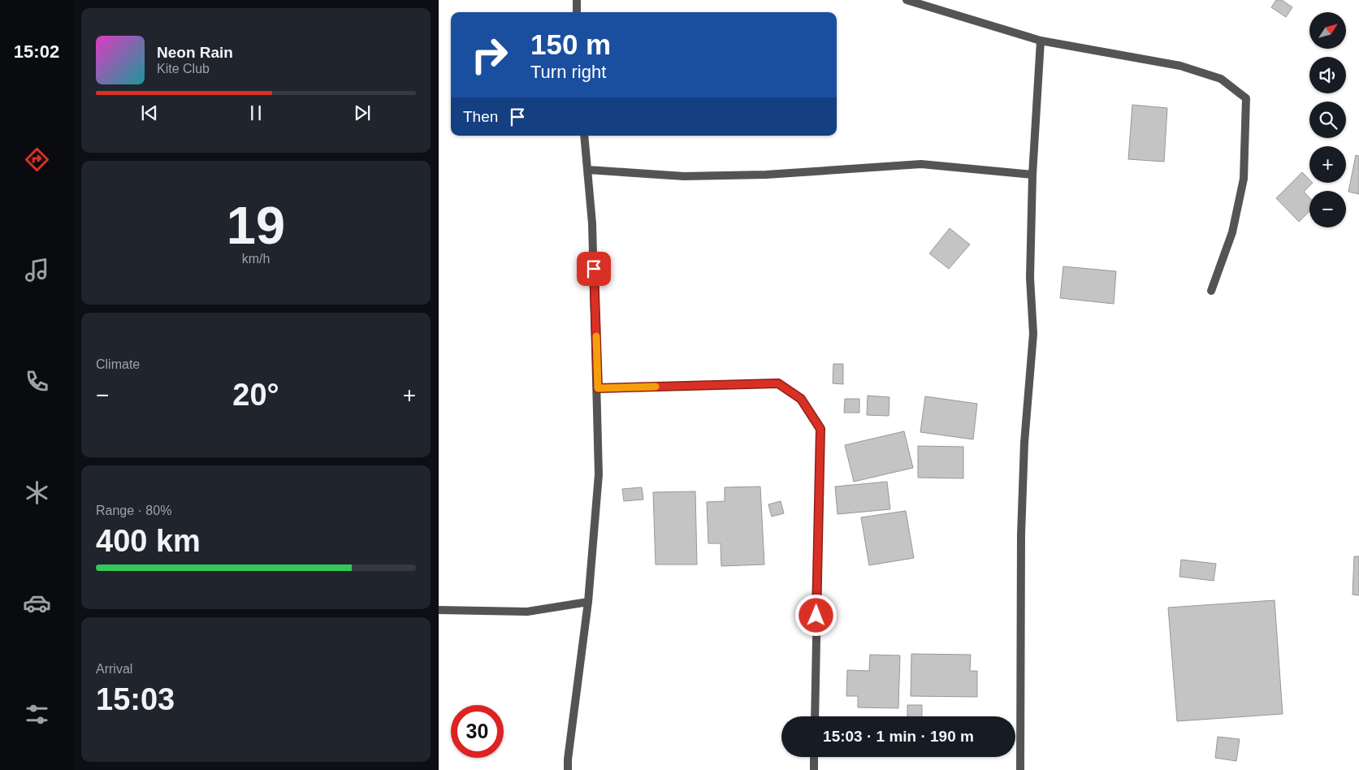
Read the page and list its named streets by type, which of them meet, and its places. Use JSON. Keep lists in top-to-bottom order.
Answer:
{
  "north": "top right",
  "page": {
    "tabs": "15:02",
    "map_buttons": ["+", "−"],
    "turn": ["150 m", "Turn right"],
    "song": ["Neon Rain", "Kite Club"],
    "then": "Then",
    "tile": [
      ["19", "km/h"],
      "Climate",
      ["Range · 80%", "400 km"],
      ["Arrival", "15:03"]
    ],
    "heat": ["−", "20°", "+"],
    "limit": "30",
    "trip": "15:03 · 1 min · 190 m"
  }
}
